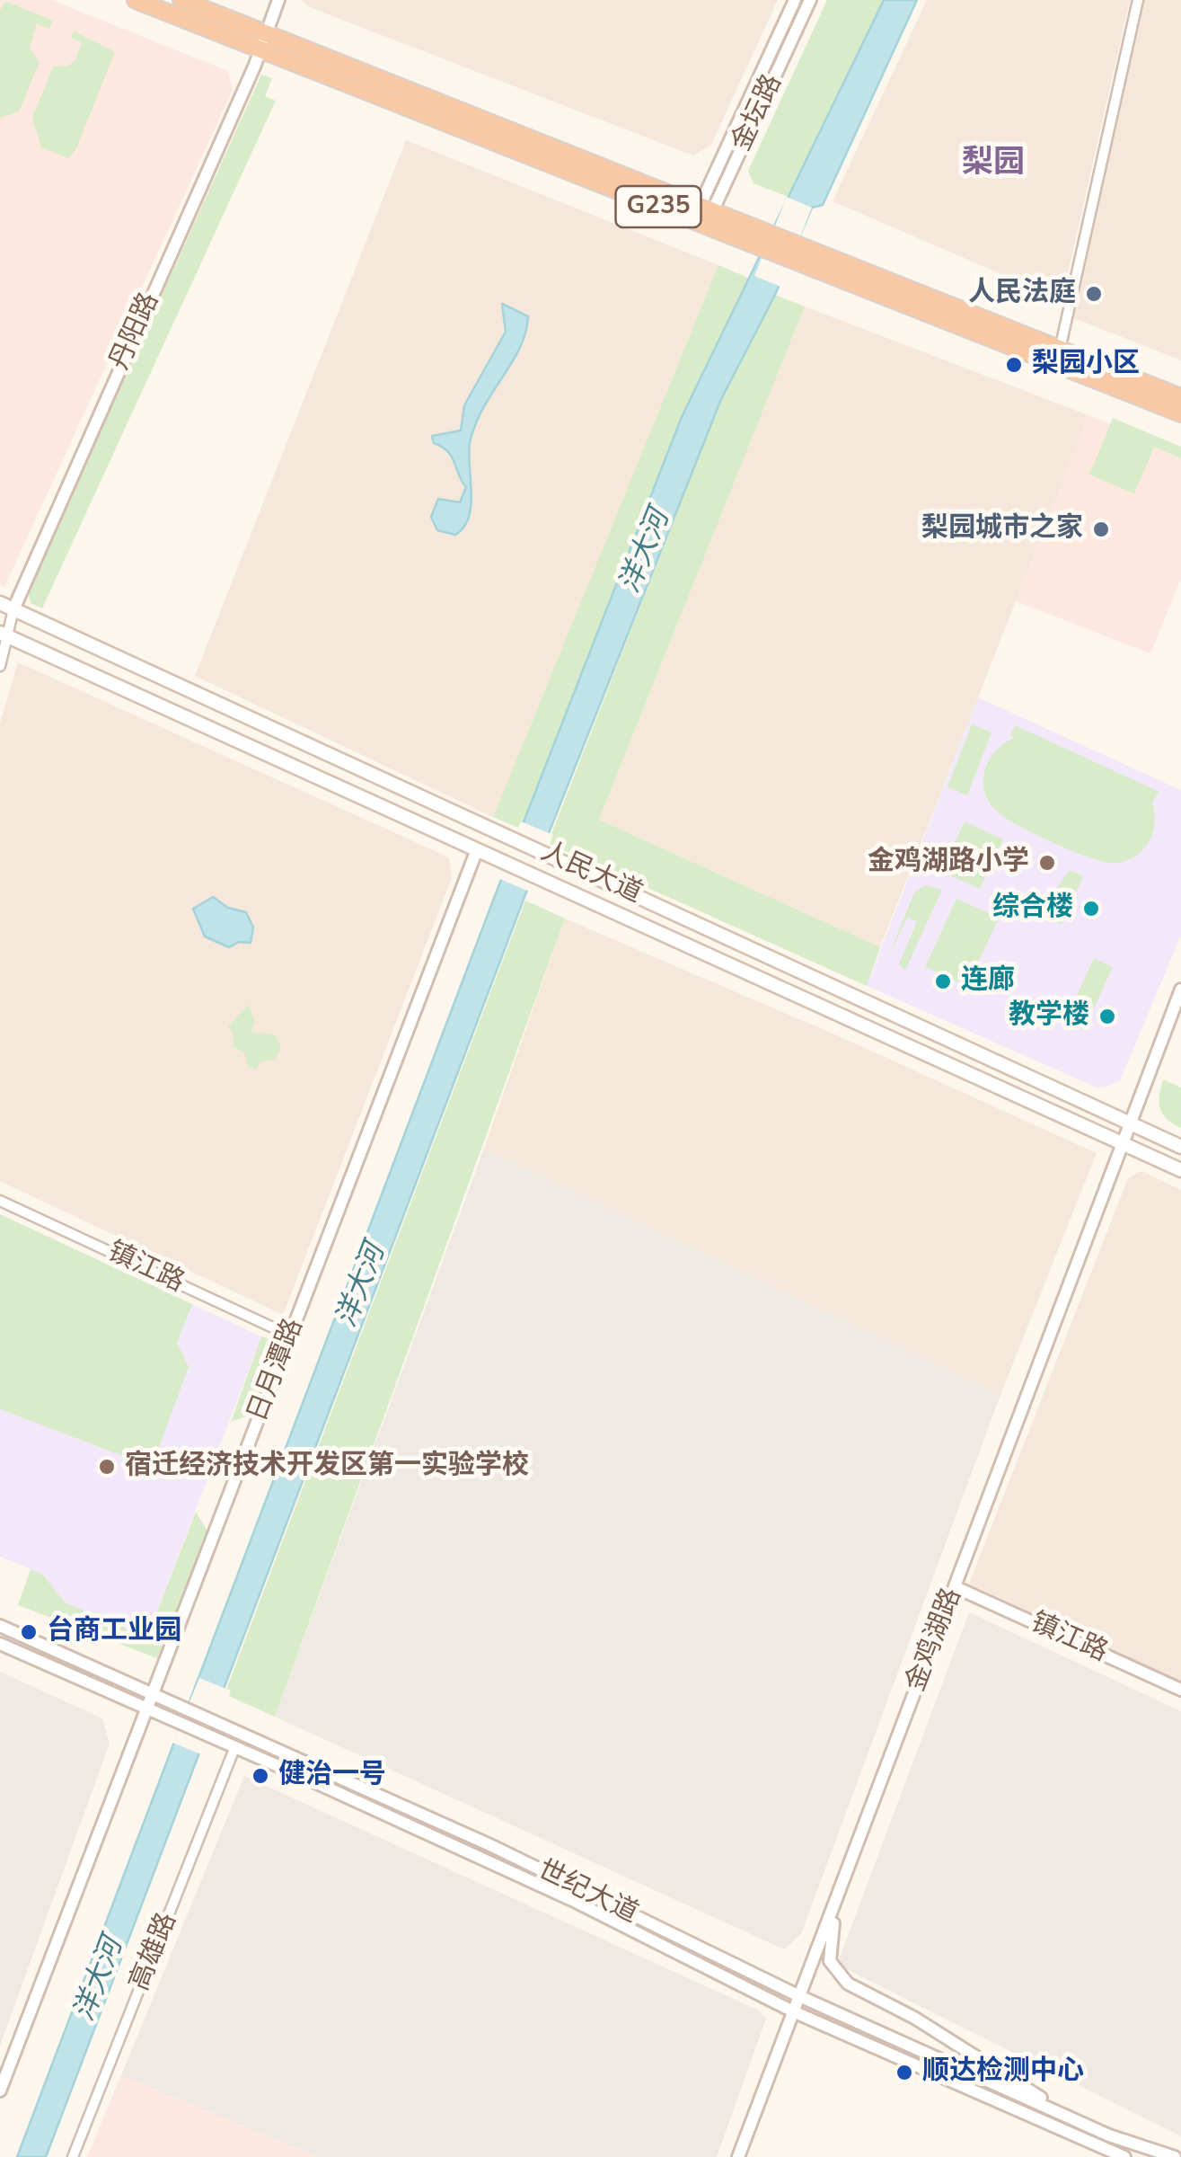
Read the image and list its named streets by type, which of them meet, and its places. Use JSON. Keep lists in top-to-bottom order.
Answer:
{
  "streets": {
    "highway": ["G235"],
    "main road": ["人民大道"],
    "street": [
      "金坛路",
      "丹阳路",
      "镇江路",
      "日月潭路",
      "金鸡湖路",
      "世纪大道",
      "高雄路"
    ]
  },
  "crossings": [
    ["金坛路", "G235"],
    ["G235", "丹阳路"],
    ["丹阳路", "人民大道"],
    ["人民大道", "日月潭路"],
    ["人民大道", "金鸡湖路"],
    ["镇江路", "日月潭路"],
    ["镇江路", "金鸡湖路"],
    ["日月潭路", "世纪大道"],
    ["金鸡湖路", "世纪大道"],
    ["世纪大道", "高雄路"]
  ],
  "districts": ["梨园"],
  "water": ["洋大河"],
  "places": [
    "人民法庭",
    "梨园小区",
    "梨园城市之家",
    "金鸡湖路小学",
    "综合楼",
    "连廊",
    "教学楼",
    "宿迁经济技术开发区第一实验学校",
    "台商工业园",
    "健治一号",
    "顺达检测中心"
  ]
}
